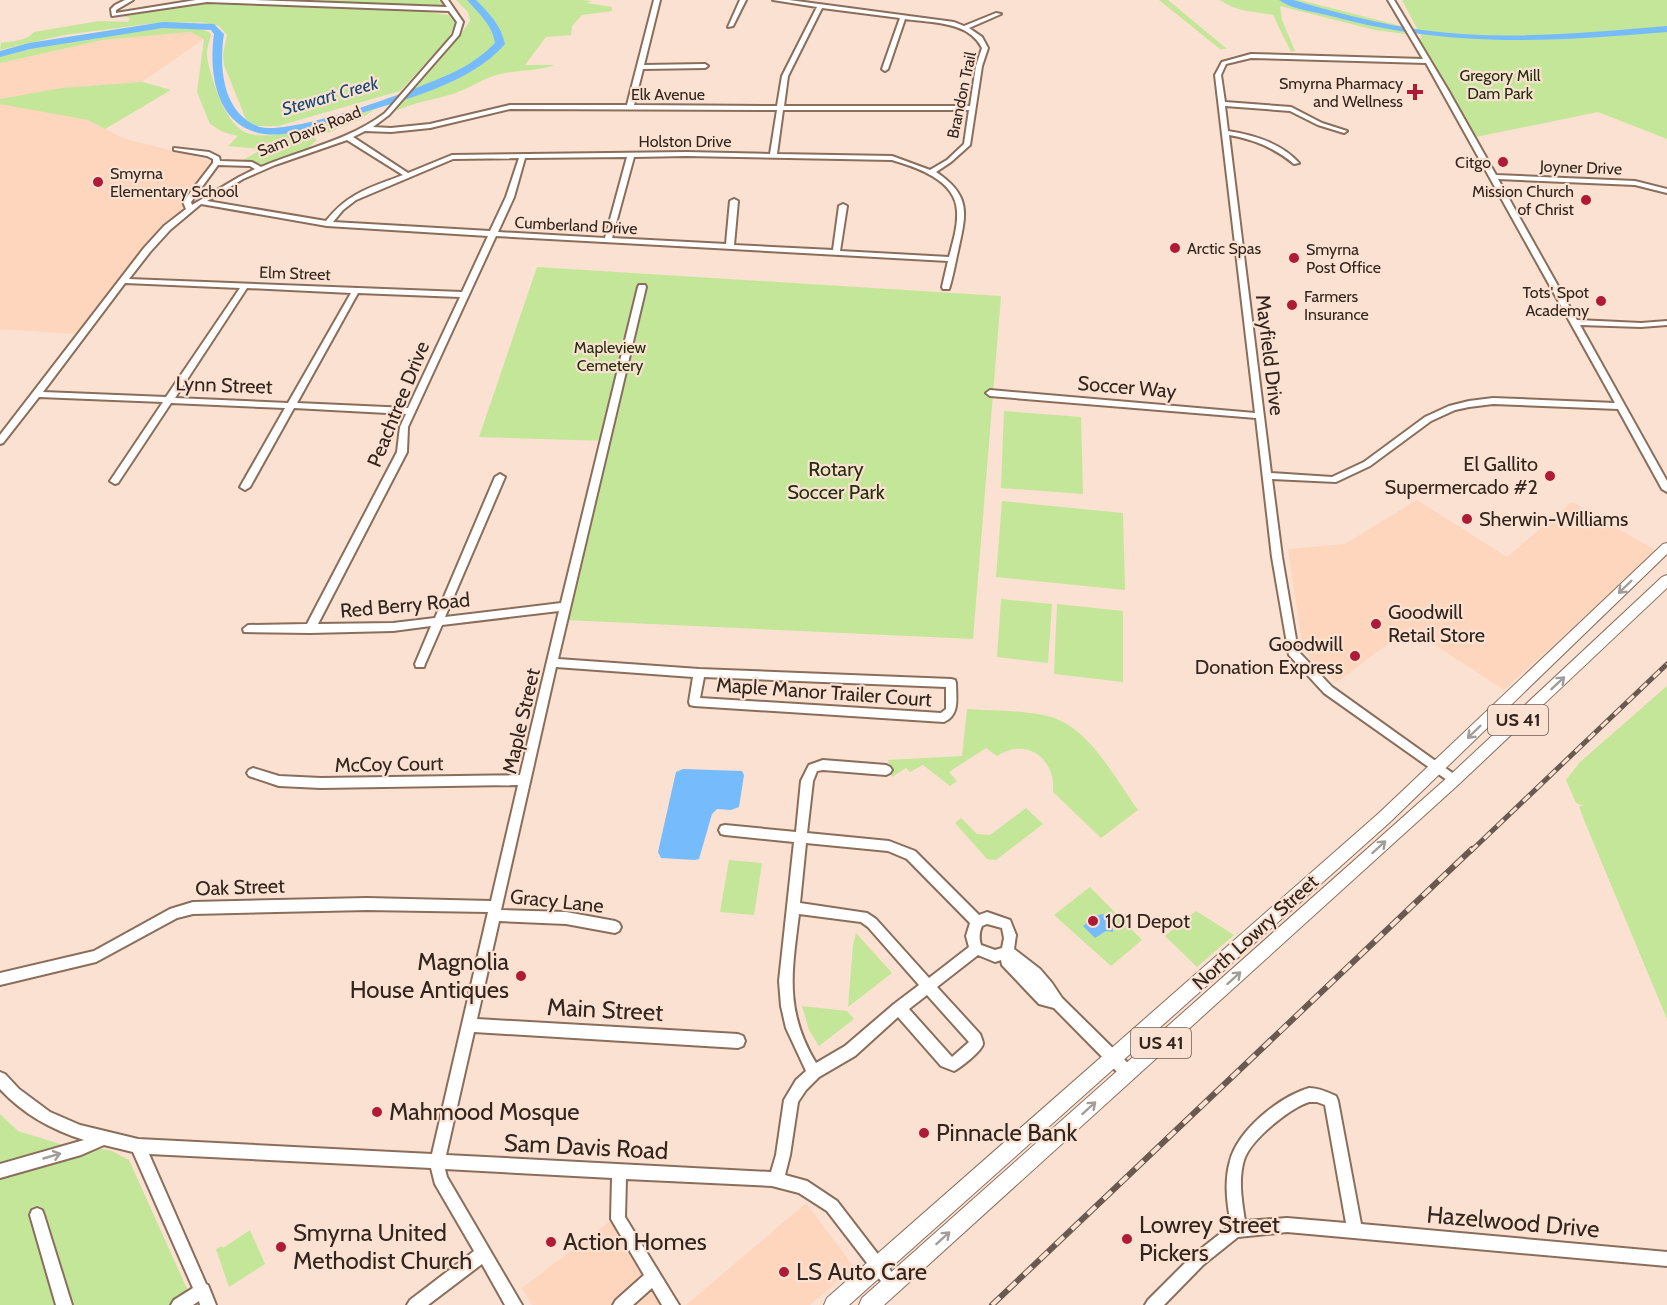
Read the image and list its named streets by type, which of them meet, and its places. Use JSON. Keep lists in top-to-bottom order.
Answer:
{
  "streets": {
    "main road": ["US 41", "North Lowry Street"],
    "street": [
      "Elk Avenue",
      "Brandon Trail",
      "Sam Davis Road",
      "Holston Drive",
      "Joyner Drive",
      "Cumberland Drive",
      "Elm Street",
      "Mayfield Drive",
      "Lynn Street",
      "Soccer Way",
      "Peachtree Drive",
      "Red Berry Road",
      "Maple Manor Trailer Court",
      "Maple Street",
      "McCoy Court",
      "Oak Street",
      "Gracy Lane",
      "Main Street",
      "Hazelwood Drive"
    ]
  },
  "crossings": [
    ["Elk Avenue", "Brandon Trail"],
    ["Elk Avenue", "Sam Davis Road"],
    ["Brandon Trail", "Holston Drive"],
    ["Sam Davis Road", "Cumberland Drive"],
    ["Sam Davis Road", "Elm Street"],
    ["Sam Davis Road", "Lynn Street"],
    ["Sam Davis Road", "US 41"],
    ["Sam Davis Road", "Maple Street"],
    ["Sam Davis Road", "North Lowry Street"],
    ["Holston Drive", "Cumberland Drive"],
    ["Holston Drive", "Peachtree Drive"],
    ["Cumberland Drive", "Peachtree Drive"],
    ["Elm Street", "Peachtree Drive"],
    ["Mayfield Drive", "Soccer Way"],
    ["Mayfield Drive", "US 41"],
    ["Mayfield Drive", "North Lowry Street"],
    ["Lynn Street", "Peachtree Drive"],
    ["Peachtree Drive", "Red Berry Road"],
    ["Red Berry Road", "Maple Street"],
    ["Maple Manor Trailer Court", "Maple Street"],
    ["Maple Street", "McCoy Court"],
    ["Maple Street", "Oak Street"],
    ["Maple Street", "Gracy Lane"],
    ["Maple Street", "Main Street"],
    ["Oak Street", "Gracy Lane"]
  ],
  "water": ["Stewart Creek"],
  "parks": ["Gregory Mill Dam Park", "Mapleview Cemetery", "Rotary Soccer Park"],
  "places": {
    "health": ["Smyrna Pharmacy and Wellness"],
    "other": [
      "Citgo",
      "Smyrna Elementary School",
      "Mission Church of Christ",
      "Arctic Spas",
      "Smyrna Post Office",
      "Tots' Spot Academy",
      "Farmers Insurance",
      "El Gallito Supermercado #2",
      "Sherwin-Williams",
      "Goodwill Retail Store",
      "Goodwill Donation Express",
      "101 Depot",
      "Magnolia House Antiques",
      "Mahmood Mosque",
      "Pinnacle Bank",
      "Lowrey Street Pickers",
      "Action Homes",
      "Smyrna United Methodist Church",
      "LS Auto Care"
    ]
  }
}
